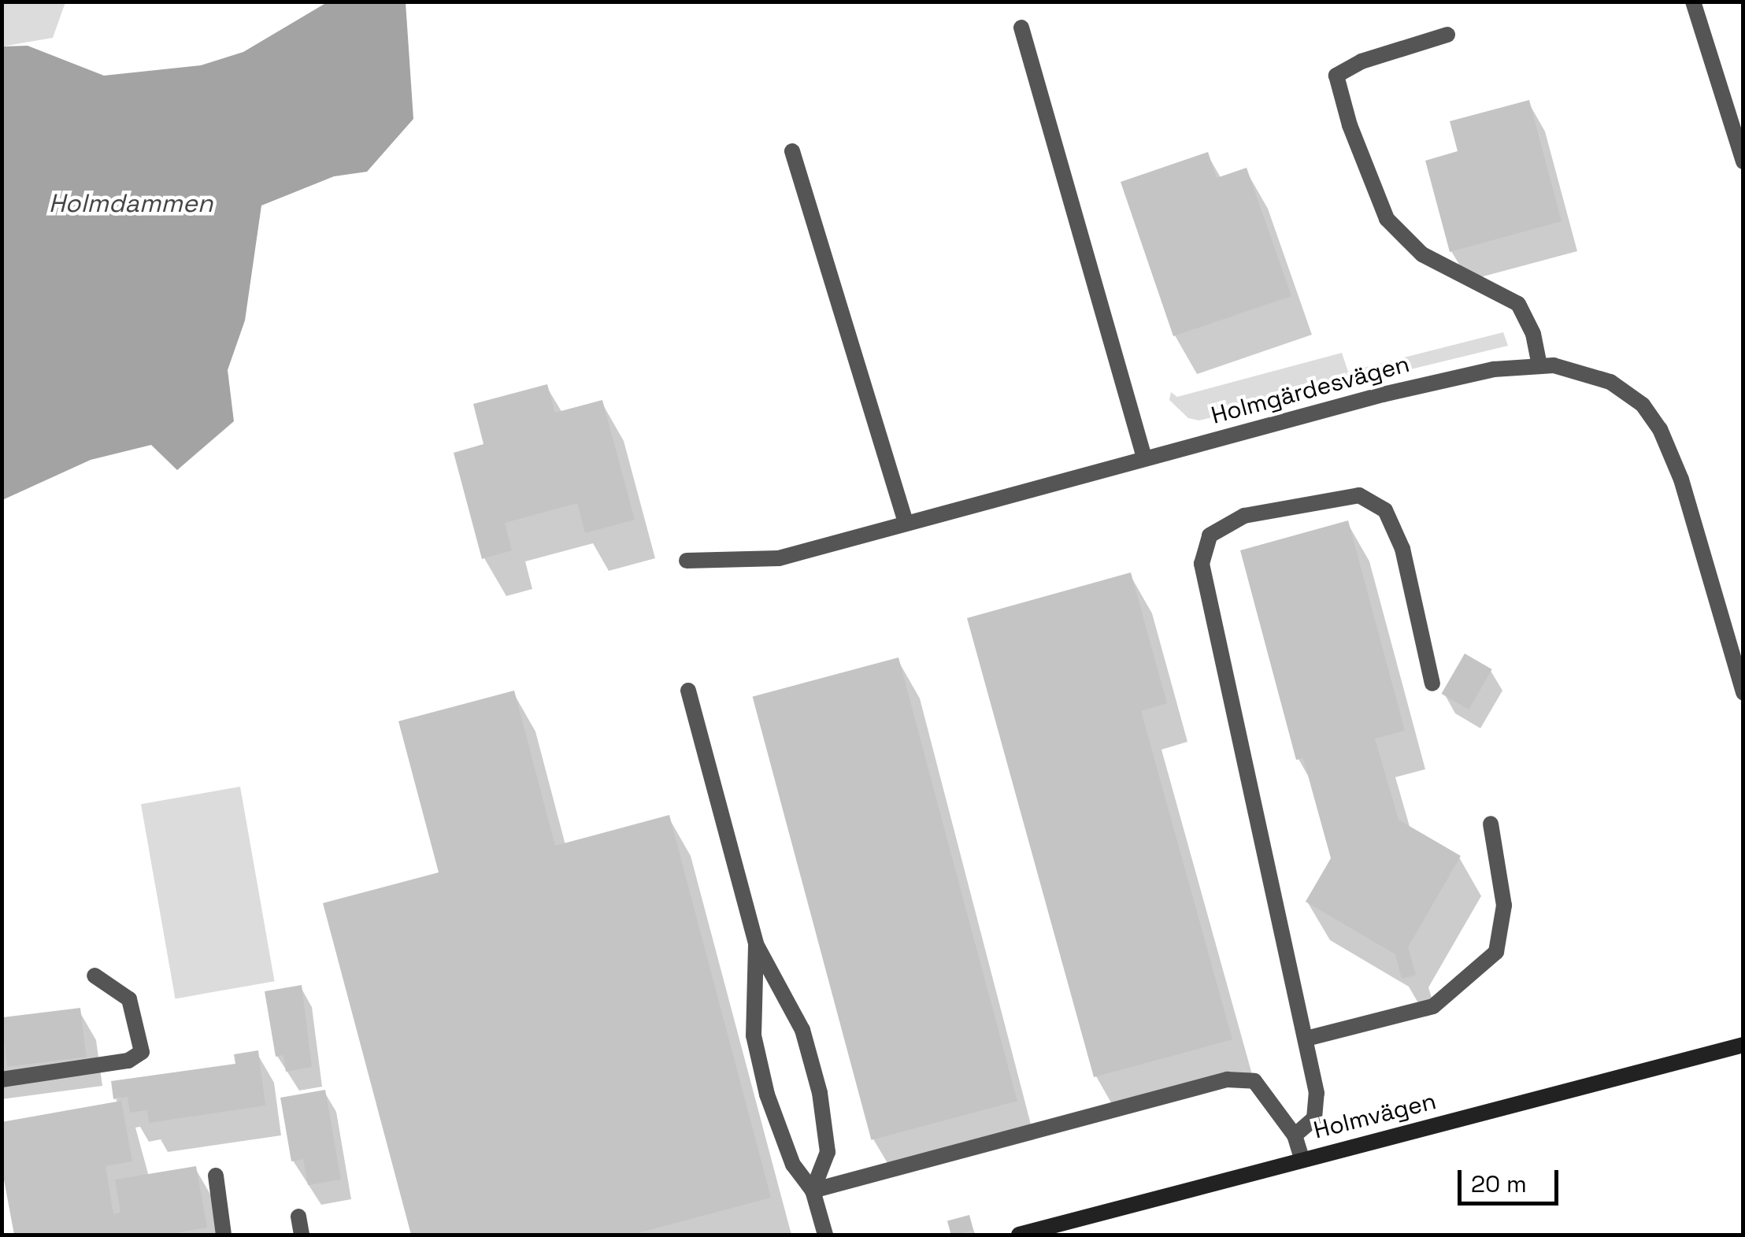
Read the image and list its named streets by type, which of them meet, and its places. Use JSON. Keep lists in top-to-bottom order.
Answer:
{
  "streets": {
    "street": ["Holmgärdesvägen", "Holmvägen"]
  },
  "water": ["Holmdammen"],
  "scale_bar": "20 m"
}
